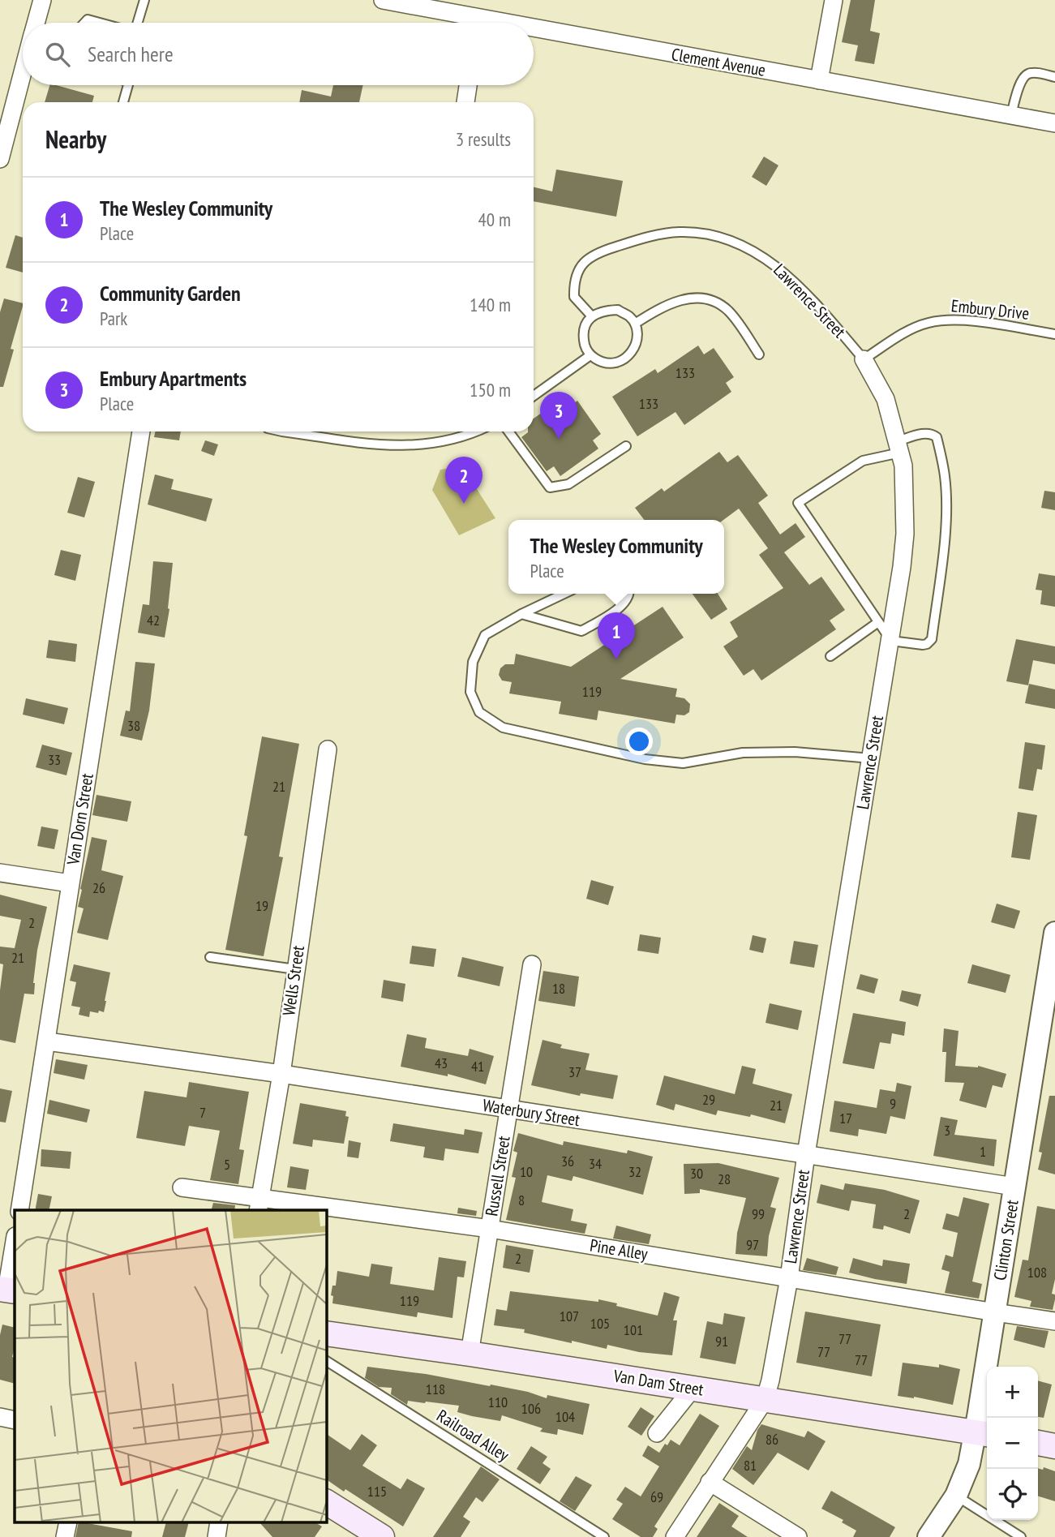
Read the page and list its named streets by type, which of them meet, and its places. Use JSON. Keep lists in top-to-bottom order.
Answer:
{
  "streets": {
    "main road": ["Van Dam Street"],
    "street": [
      "Clement Avenue",
      "Lawrence Street",
      "Van Dorn Street",
      "Wells Street",
      "Waterbury Street",
      "Russell Street",
      "Clinton Street",
      "Pine Alley"
    ],
    "lane": ["Embury Drive", "Railroad Alley"]
  },
  "crossings": [
    ["Lawrence Street", "Embury Drive"],
    ["Lawrence Street", "Waterbury Street"],
    ["Lawrence Street", "Pine Alley"],
    ["Lawrence Street", "Van Dam Street"],
    ["Van Dorn Street", "Waterbury Street"],
    ["Wells Street", "Waterbury Street"],
    ["Wells Street", "Pine Alley"],
    ["Waterbury Street", "Russell Street"],
    ["Waterbury Street", "Clinton Street"],
    ["Russell Street", "Pine Alley"],
    ["Russell Street", "Van Dam Street"],
    ["Clinton Street", "Pine Alley"],
    ["Clinton Street", "Van Dam Street"]
  ],
  "house_numbers": [
    "133",
    "133",
    "42",
    "119",
    "38",
    "33",
    "21",
    "26",
    "19",
    "2",
    "21",
    "18",
    "43",
    "41",
    "37",
    "29",
    "9",
    "21",
    "7",
    "17",
    "3",
    "1",
    "36",
    "34",
    "5",
    "10",
    "32",
    "30",
    "28",
    "8",
    "99",
    "2",
    "97",
    "2",
    "108",
    "119",
    "107",
    "105",
    "101",
    "77",
    "91",
    "77",
    "77",
    "118",
    "110",
    "106",
    "104",
    "86",
    "81",
    "115",
    "69"
  ],
  "page": {
    "search": "Search here",
    "heading": ["Nearby", "3 results"],
    "list": [
      {
        "mark": "1",
        "name": "The Wesley Community",
        "note": "Place",
        "value": "40 m"
      },
      {
        "mark": "2",
        "name": "Community Garden",
        "note": "Park",
        "value": "140 m"
      },
      {
        "mark": "3",
        "name": "Embury Apartments",
        "note": "Place",
        "value": "150 m"
      }
    ],
    "pins": ["3", "2", "1"],
    "popup": ["The Wesley Community", "Place"],
    "map_buttons": ["+", "−"]
  }
}
